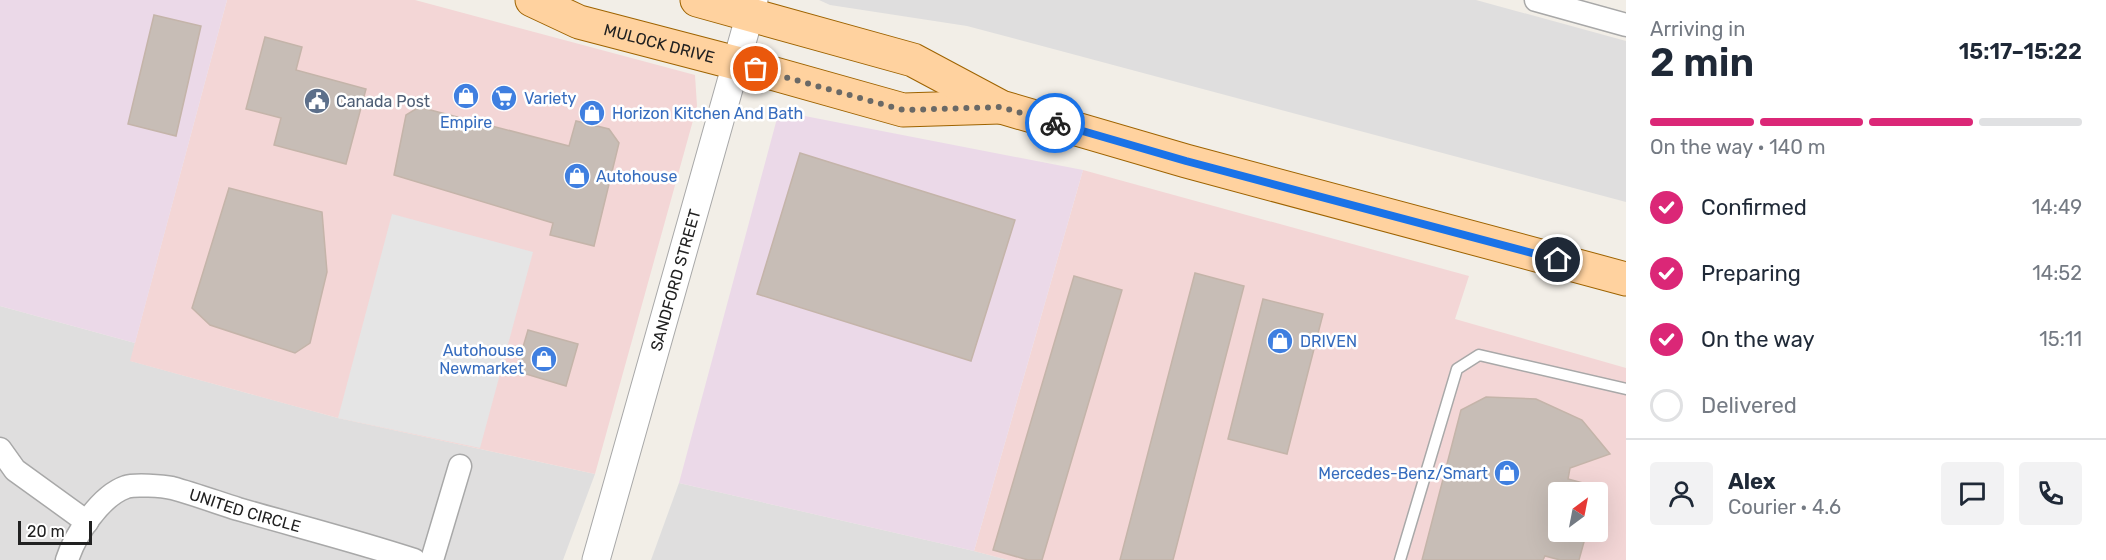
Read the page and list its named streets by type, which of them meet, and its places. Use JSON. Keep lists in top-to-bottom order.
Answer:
{
  "streets": {
    "main road": ["MULOCK DRIVE"],
    "street": ["SANDFORD STREET", "UNITED CIRCLE"]
  },
  "crossings": [
    ["MULOCK DRIVE", "SANDFORD STREET"]
  ],
  "places": {
    "shop": [
      "Empire",
      "Horizon Kitchen And Bath",
      "Autohouse",
      "DRIVEN",
      "Autohouse Newmarket",
      "Mercedes-Benz/Smart"
    ],
    "supermarket": ["Variety"],
    "public building": ["Canada Post"]
  },
  "scale_bar": "20 m",
  "north": "top right",
  "page": {
    "heading": ["2 min", "Arriving in", "15:17–15:22"],
    "panel": ["Alex", "Courier · 4.6"],
    "bar": "On the way · 140 m",
    "list": [
      ["Confirmed", "14:49"],
      ["Preparing", "14:52"],
      ["On the way", "15:11"],
      "Delivered"
    ],
    "scale": "20 m"
  }
}
